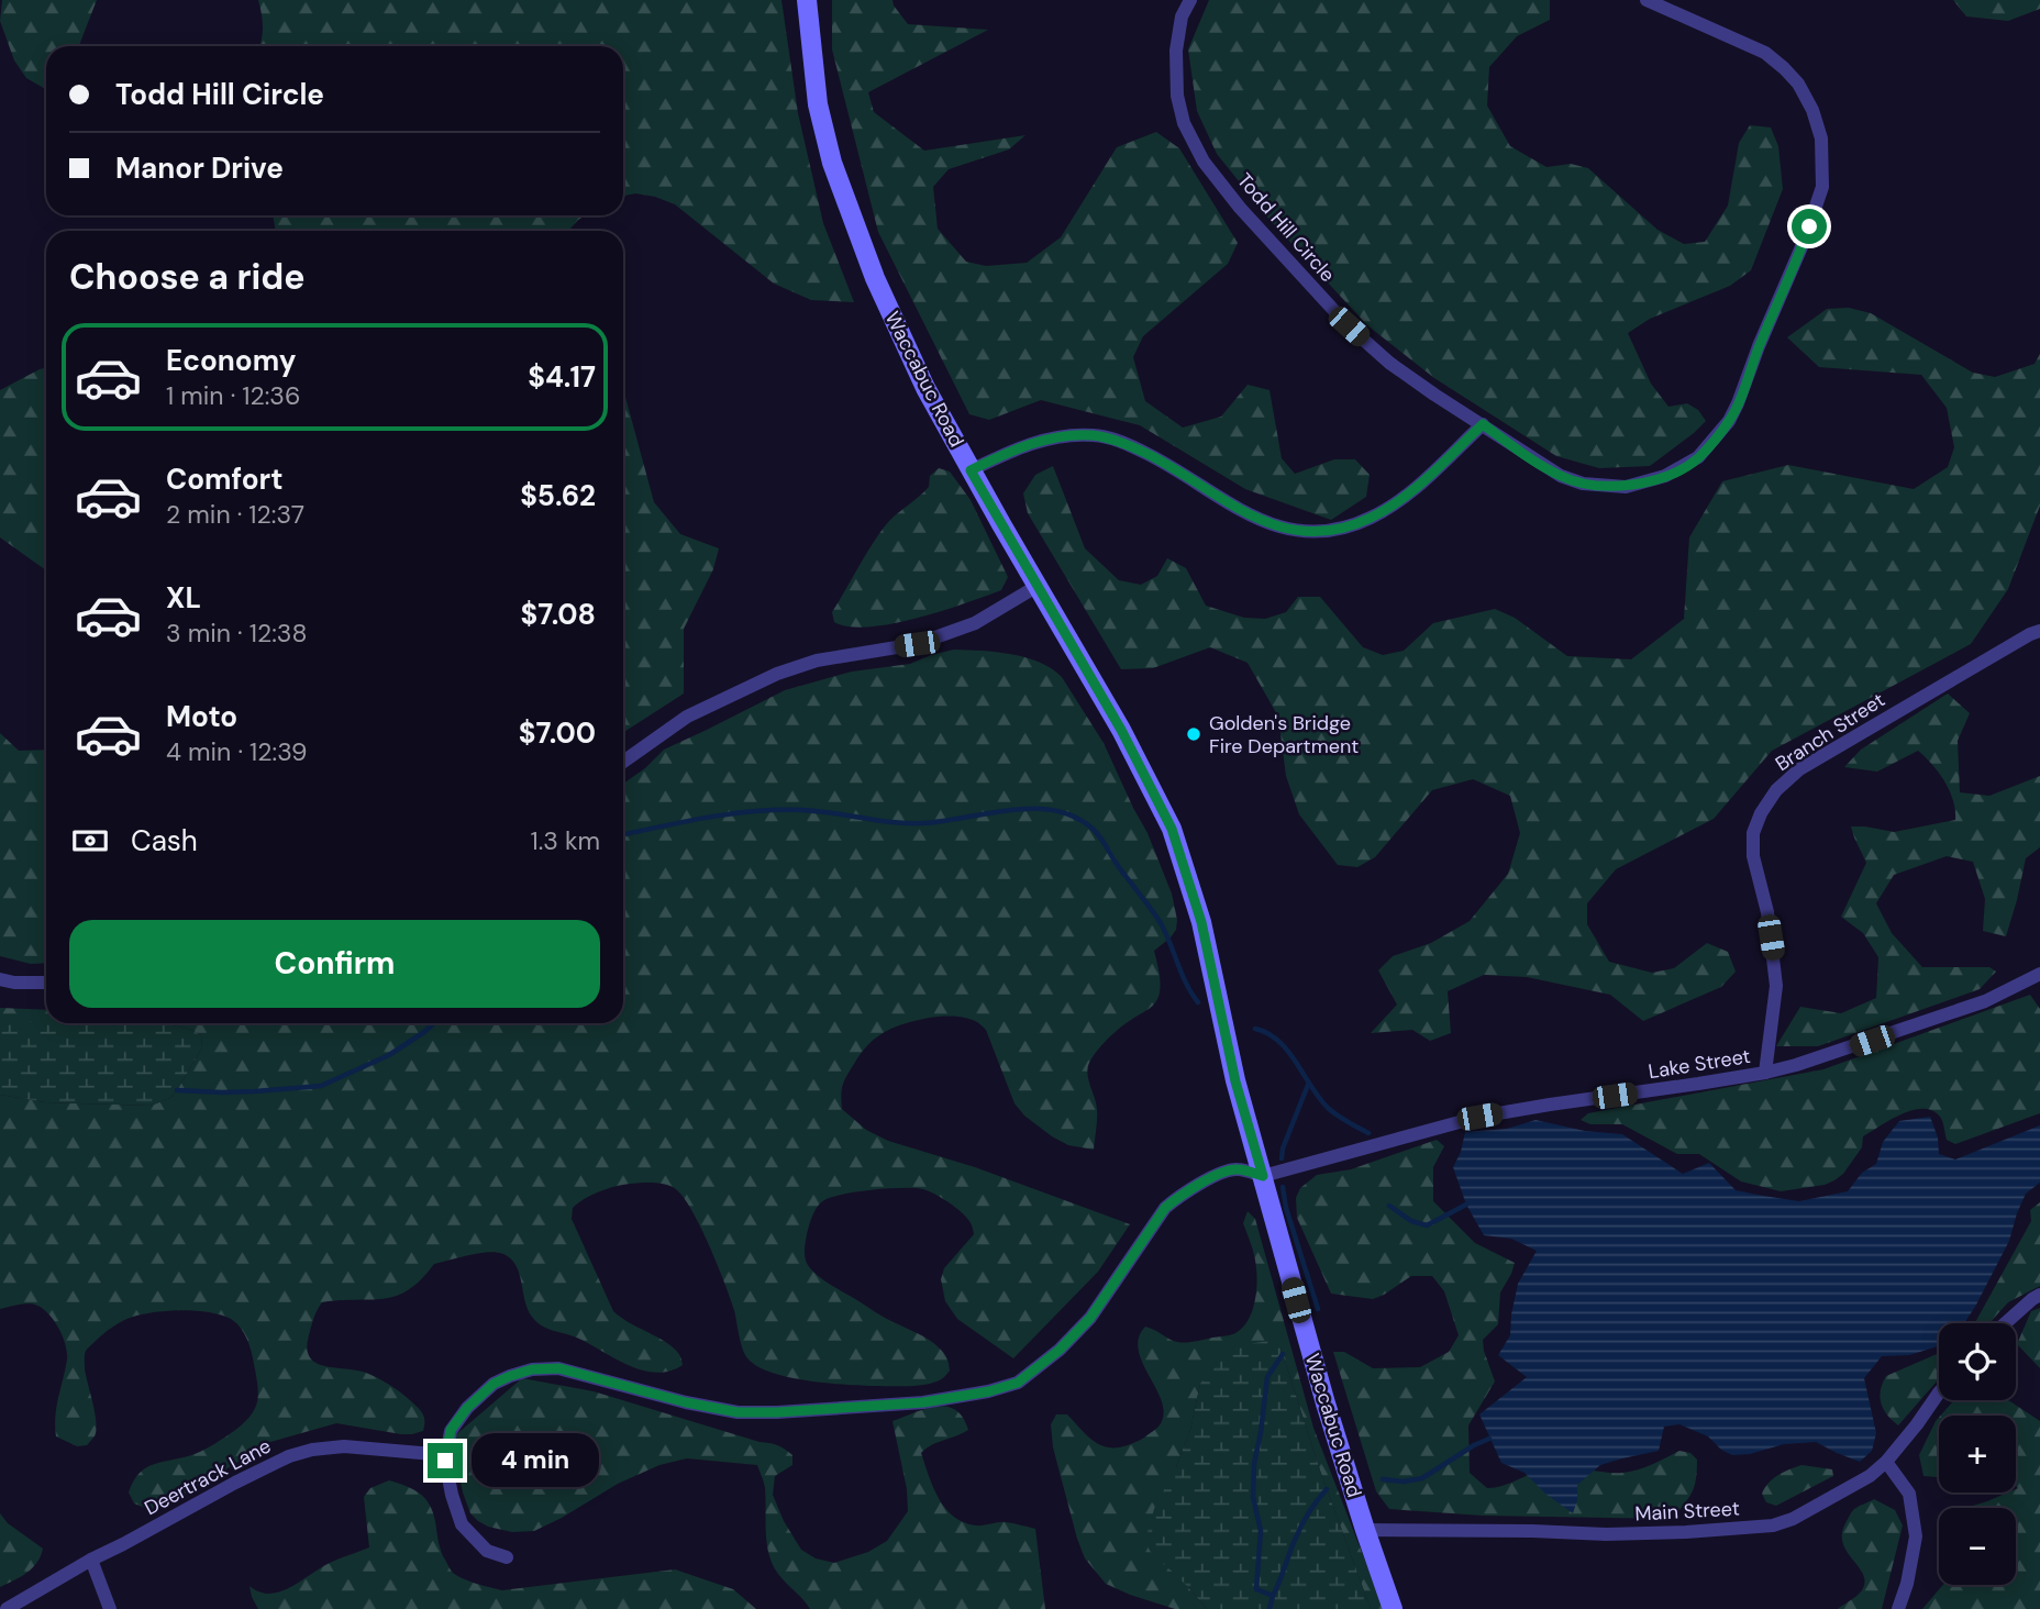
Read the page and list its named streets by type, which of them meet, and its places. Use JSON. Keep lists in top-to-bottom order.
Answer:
{
  "streets": {
    "main road": ["Waccabuc Road"],
    "street": [
      "Todd Hill Circle",
      "Branch Street",
      "Lake Street",
      "Deertrack Lane",
      "Main Street"
    ]
  },
  "crossings": [
    ["Waccabuc Road", "Lake Street"],
    ["Waccabuc Road", "Main Street"],
    ["Branch Street", "Lake Street"]
  ],
  "places": ["Golden's Bridge Fire Department"],
  "page": {
    "banner": ["Todd Hill Circle", "Manor Drive"],
    "heading": "Choose a ride",
    "list": [
      {
        "name": "Economy",
        "note": "1 min · 12:36",
        "value": "$4.17"
      },
      {
        "name": "Comfort",
        "note": "2 min · 12:37",
        "value": "$5.62"
      },
      {
        "name": "XL",
        "note": "3 min · 12:38",
        "value": "$7.08"
      },
      {
        "name": "Moto",
        "note": "4 min · 12:39",
        "value": "$7.00"
      }
    ],
    "pay": ["Cash", "1.3 km"],
    "buttons": "Confirm",
    "map_buttons": ["+", "−"],
    "bubble": "4 min"
  }
}
